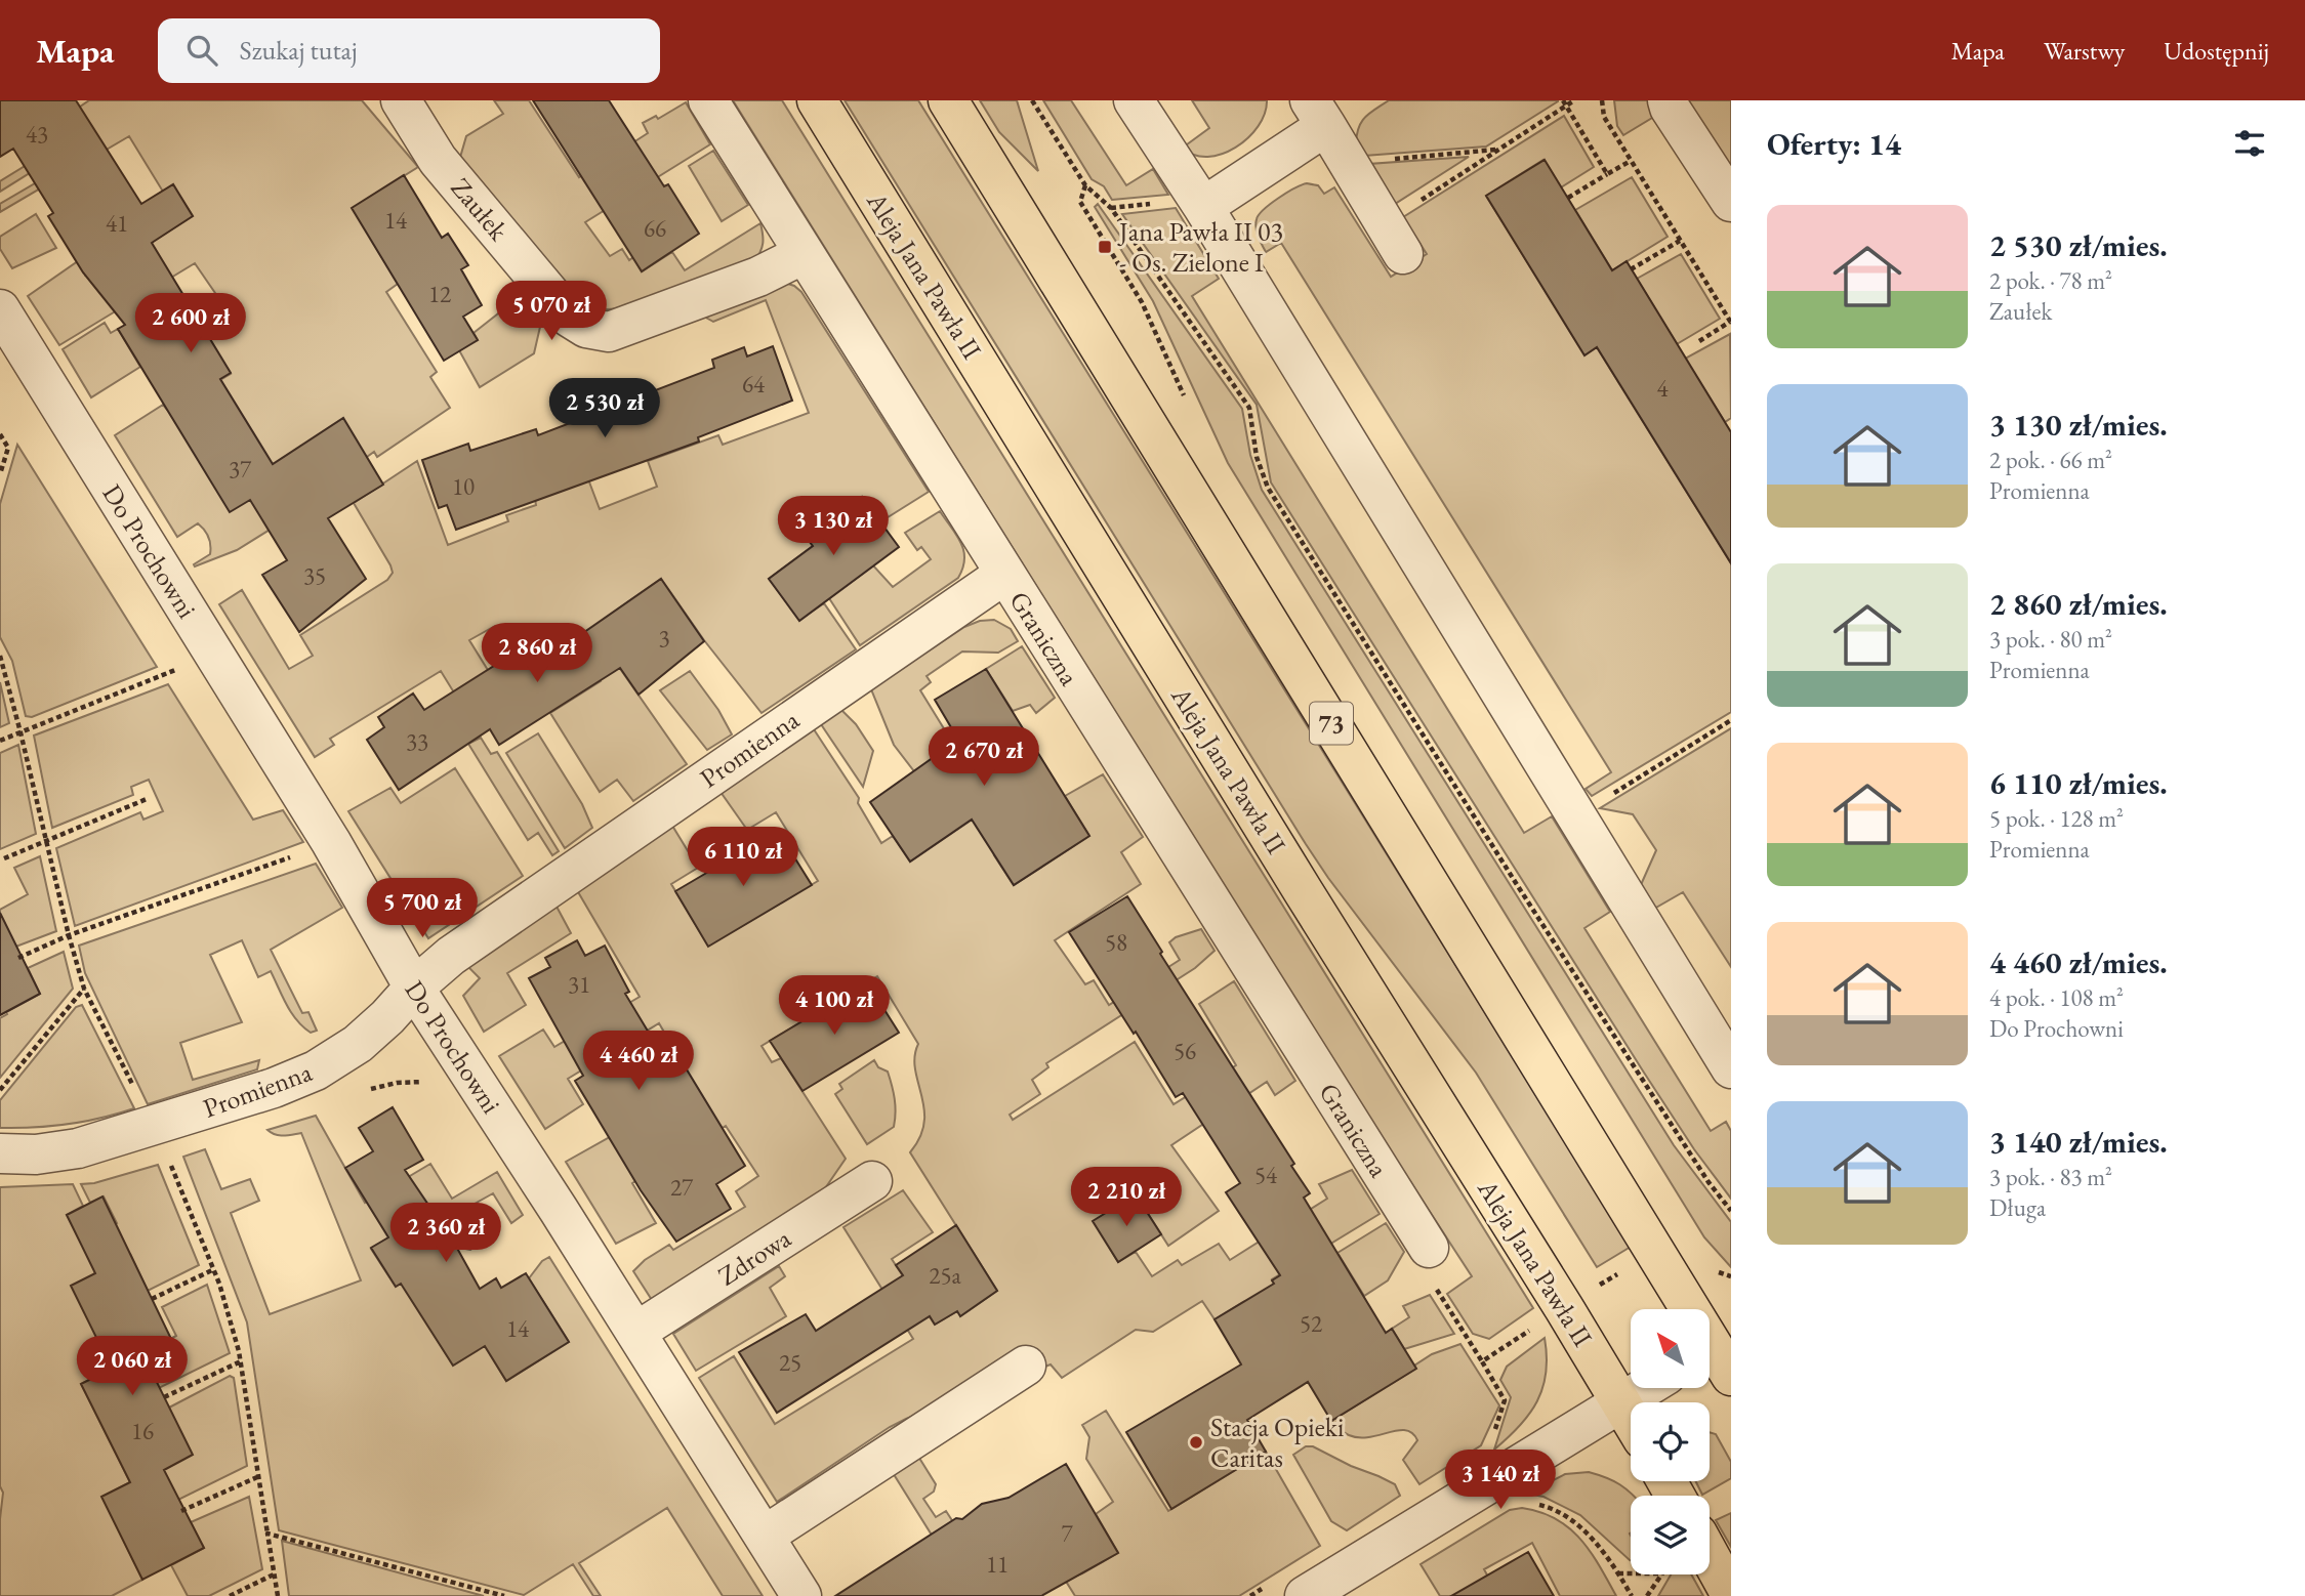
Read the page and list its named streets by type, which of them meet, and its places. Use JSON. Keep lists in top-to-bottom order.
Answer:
{
  "streets": {
    "main road": ["Aleja Jana Pawła II", "73"],
    "street": [
      "Zaułek",
      "Do Prochowni",
      "Graniczna",
      "Promienna",
      "Zdrowa"
    ]
  },
  "crossings": [
    ["Zaułek", "Graniczna"],
    ["Do Prochowni", "Promienna"],
    ["Do Prochowni", "Zdrowa"],
    ["Graniczna", "Promienna"]
  ],
  "places": {
    "transit": ["Jana Pawła II 03 - Os. Zielone I"],
    "other": ["Stacja Opieki Caritas"]
  },
  "house_numbers": [
    "43",
    "14",
    "41",
    "66",
    "12",
    "64",
    "4",
    "37",
    "10",
    "35",
    "3",
    "33",
    "58",
    "31",
    "56",
    "54",
    "27",
    "25a",
    "52",
    "14",
    "25",
    "16",
    "7",
    "11"
  ],
  "north": "top left",
  "page": {
    "header": "Mapa",
    "search": "Szukaj tutaj",
    "nav": ["Mapa", "Warstwy", "Udostępnij"],
    "heading": "Oferty: 14",
    "list": [
      {
        "name": "2 530 zł/mies.",
        "note": "2 pok. · 78 m² · Zaułek"
      },
      {
        "name": "3 130 zł/mies.",
        "note": "2 pok. · 66 m² · Promienna"
      },
      {
        "name": "2 860 zł/mies.",
        "note": "3 pok. · 80 m² · Promienna"
      },
      {
        "name": "6 110 zł/mies.",
        "note": "5 pok. · 128 m² · Promienna"
      },
      {
        "name": "4 460 zł/mies.",
        "note": "4 pok. · 108 m² · Do Prochowni"
      },
      {
        "name": "3 140 zł/mies.",
        "note": "3 pok. · 83 m² · Długa"
      }
    ],
    "price": [
      "5 070 zł",
      "2 600 zł",
      "2 530 zł",
      "3 130 zł",
      "2 860 zł",
      "2 670 zł",
      "6 110 zł",
      "5 700 zł",
      "4 100 zł",
      "4 460 zł",
      "2 210 zł",
      "2 360 zł",
      "2 060 zł",
      "3 140 zł"
    ]
  }
}
